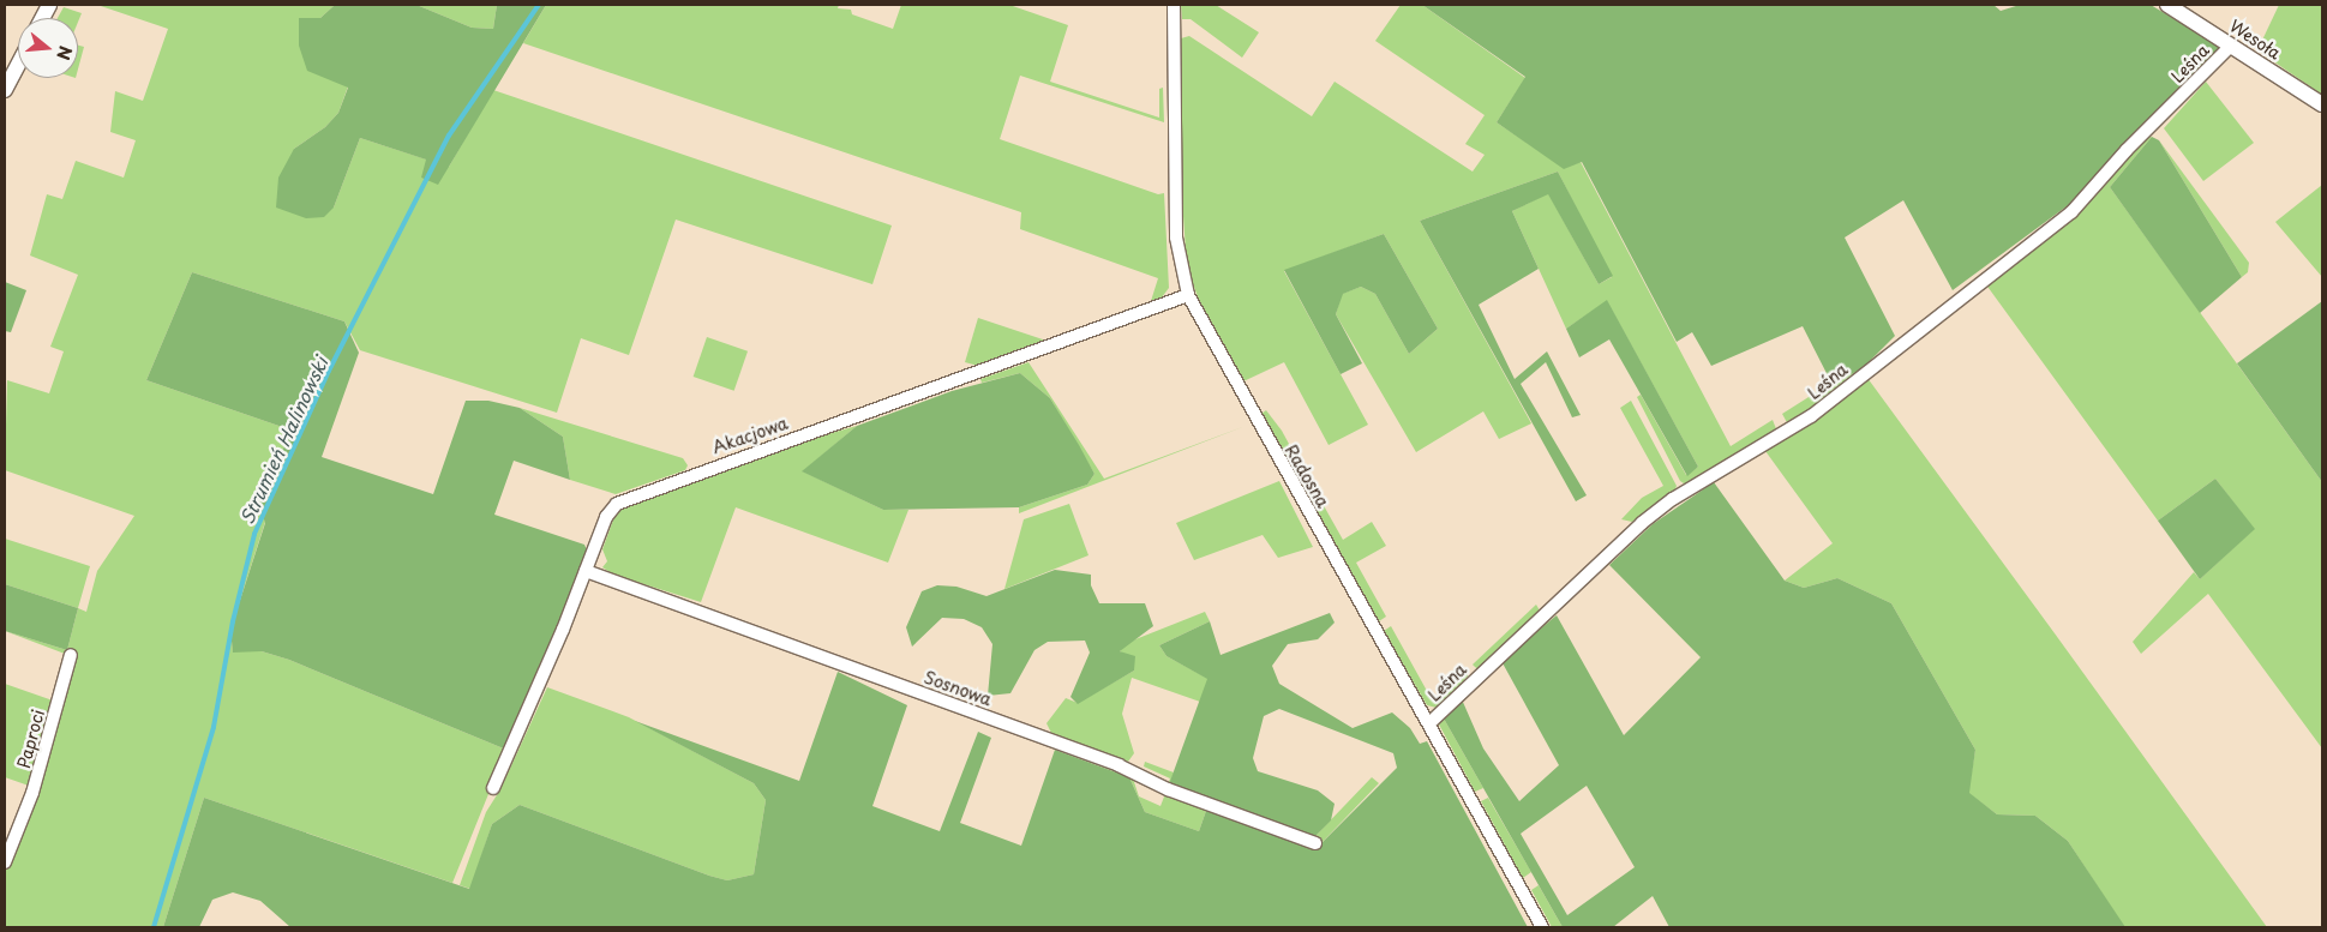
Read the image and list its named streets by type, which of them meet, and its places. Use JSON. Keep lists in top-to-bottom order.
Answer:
{
  "streets": {
    "street": [
      "Wesoła",
      "Leśna",
      "Akacjowa",
      "Radosna",
      "Sosnowa",
      "Paproci"
    ]
  },
  "crossings": [
    ["Wesoła", "Leśna"],
    ["Leśna", "Radosna"],
    ["Akacjowa", "Radosna"],
    ["Akacjowa", "Sosnowa"]
  ],
  "water": ["Strumień Halinowski"],
  "north": "right"
}
